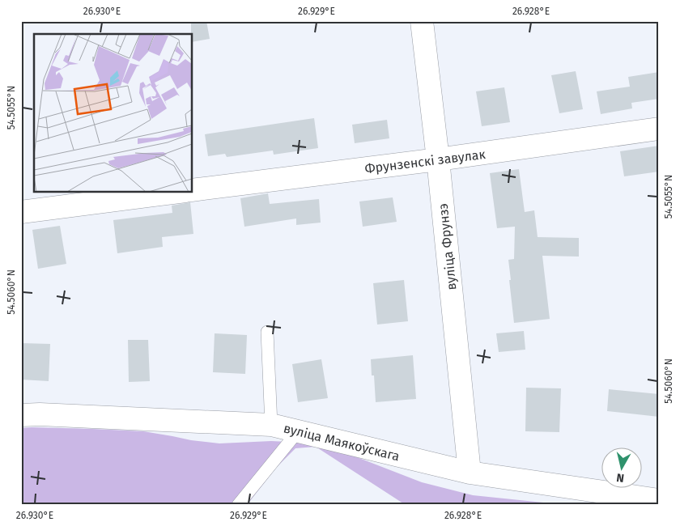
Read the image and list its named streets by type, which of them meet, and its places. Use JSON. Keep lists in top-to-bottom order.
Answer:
{
  "streets": {
    "street": ["Фрунзенскі завулак", "вуліца Фрунзэ", "вуліца Маякоўскага"]
  },
  "crossings": [
    ["Фрунзенскі завулак", "вуліца Фрунзэ"],
    ["вуліца Фрунзэ", "вуліца Маякоўскага"]
  ],
  "north": "bottom",
  "coordinates": [
    "26.930°E",
    "26.929°E",
    "26.928°E",
    "54.5055°N",
    "54.5060°N"
  ]
}
